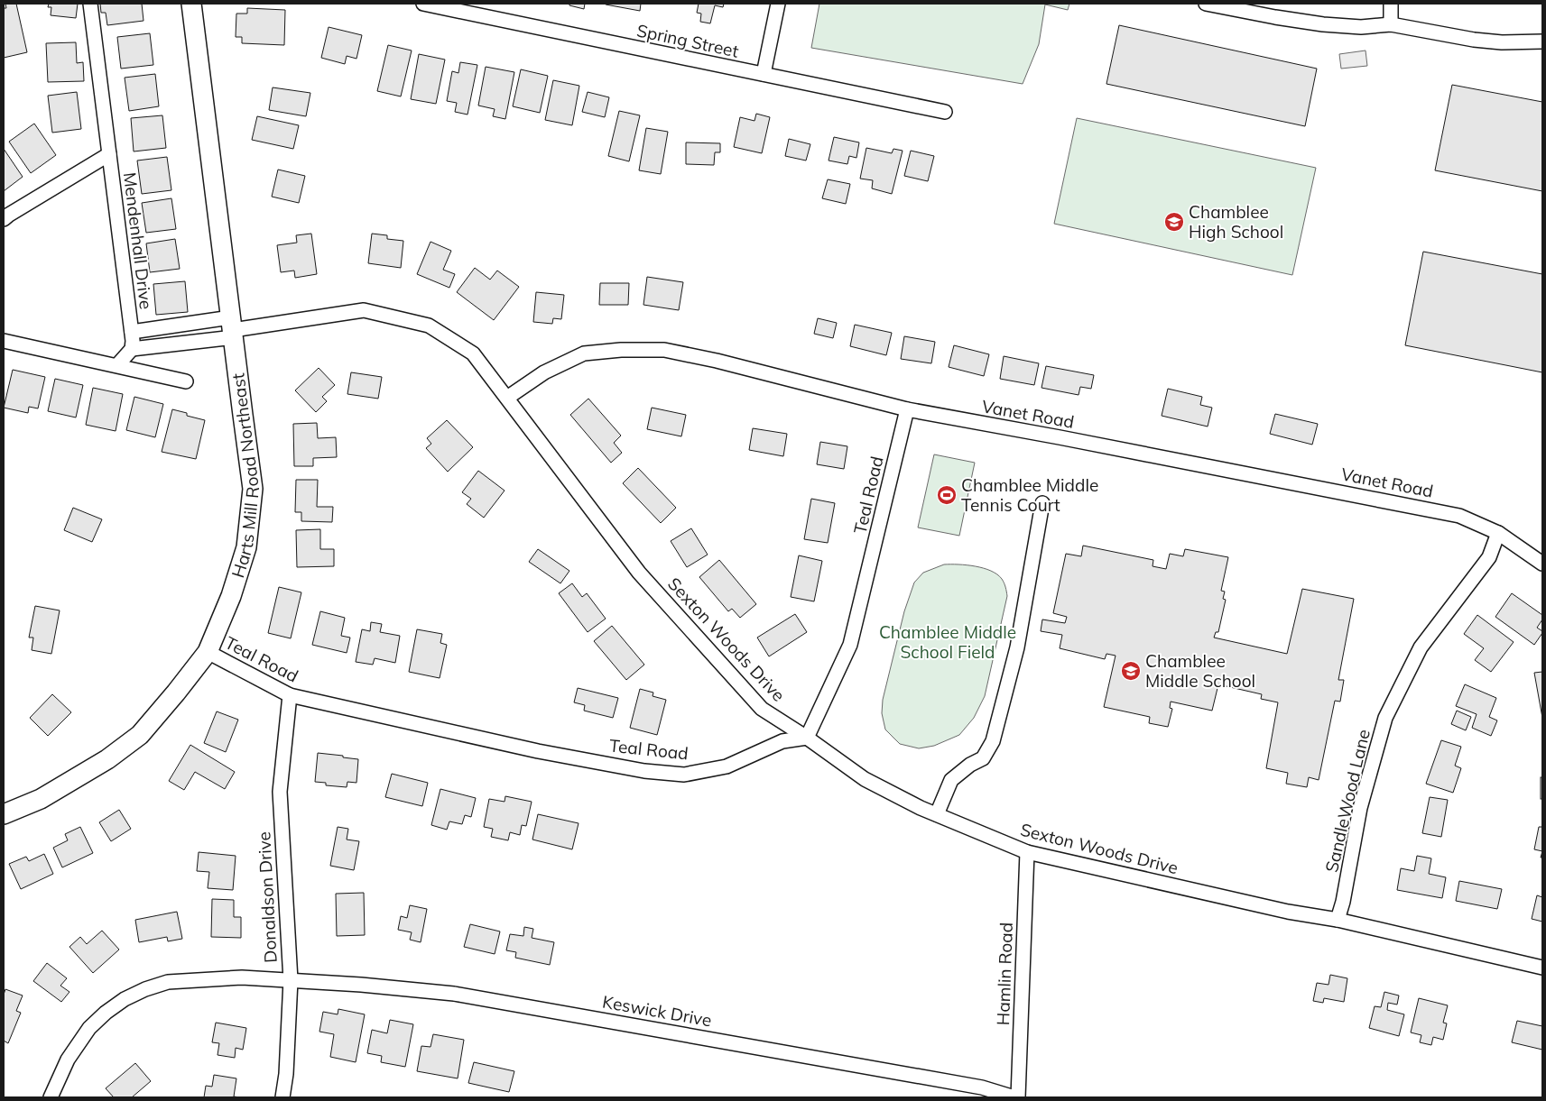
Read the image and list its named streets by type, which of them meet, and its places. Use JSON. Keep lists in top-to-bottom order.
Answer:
{
  "streets": {
    "street": [
      "Spring Street",
      "Mendenhall Drive",
      "Vanet Road",
      "Harts Mill Road Northeast",
      "Teal Road",
      "Sexton Woods Drive",
      "SandleWood Lane",
      "Donaldson Drive",
      "Hamlin Road",
      "Keswick Drive"
    ]
  },
  "crossings": [
    ["Mendenhall Drive", "Harts Mill Road Northeast"],
    ["Mendenhall Drive", "Sexton Woods Drive"],
    ["Vanet Road", "Teal Road"],
    ["Vanet Road", "Sexton Woods Drive"],
    ["Vanet Road", "SandleWood Lane"],
    ["Harts Mill Road Northeast", "Teal Road"],
    ["Harts Mill Road Northeast", "Sexton Woods Drive"],
    ["Teal Road", "Sexton Woods Drive"],
    ["Teal Road", "Donaldson Drive"],
    ["Sexton Woods Drive", "SandleWood Lane"],
    ["Sexton Woods Drive", "Hamlin Road"],
    ["Donaldson Drive", "Keswick Drive"]
  ],
  "parks": ["Chamblee Middle School Field"],
  "places": {
    "school or university": ["Chamblee High School", "Chamblee Middle School"],
    "sports": ["Chamblee Middle Tennis Court"]
  }
}
